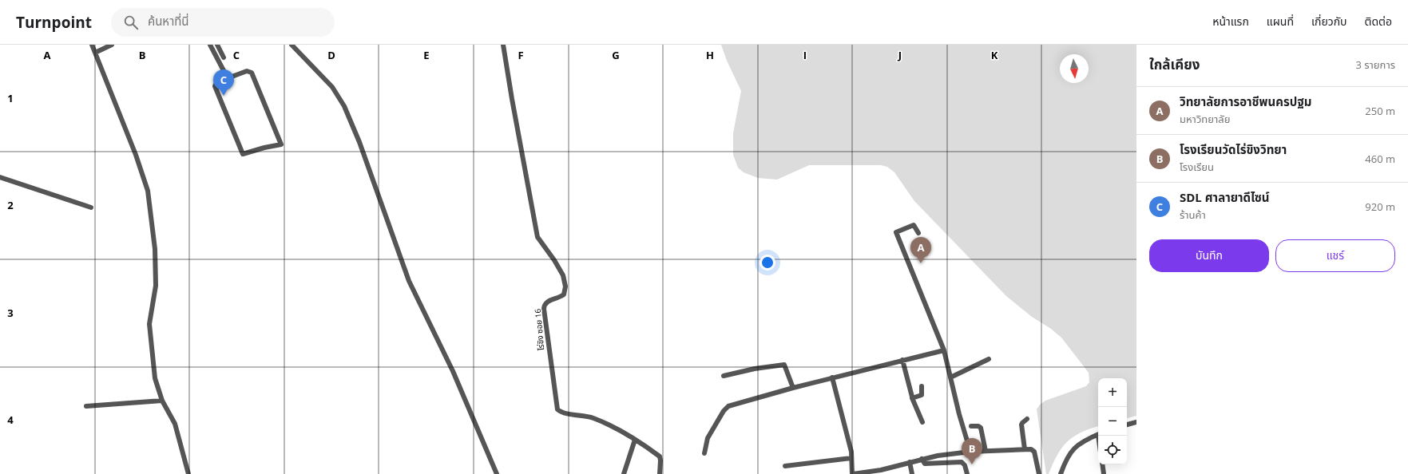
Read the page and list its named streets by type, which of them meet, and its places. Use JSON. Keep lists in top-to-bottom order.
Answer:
{
  "streets": {
    "street": ["ไร่ขิง ซอย 16"]
  },
  "north": "bottom",
  "page": {
    "header": "Turnpoint",
    "search": "ค้นหาที่นี่",
    "nav": [
      "หน้าแรก",
      "แผนที่",
      "เกี่ยวกับ",
      "ติดต่อ"
    ],
    "heading": ["ใกล้เคียง", "3 รายการ"],
    "pins": ["C", "A", "B"],
    "list": [
      {
        "mark": "A",
        "name": "วิทยาลัยการอาชีพนครปฐม",
        "note": "มหาวิทยาลัย",
        "value": "250 m"
      },
      {
        "mark": "B",
        "name": "โรงเรียนวัดไร่ขิงวิทยา",
        "note": "โรงเรียน",
        "value": "460 m"
      },
      {
        "mark": "C",
        "name": "SDL ศาลายาดีไซน์",
        "note": "ร้านค้า",
        "value": "920 m"
      }
    ],
    "buttons": ["บันทึก", "แชร์"],
    "map_buttons": ["+", "−"]
  },
  "grid": {
    "columns": [
      "A",
      "B",
      "C",
      "D",
      "E",
      "F",
      "G",
      "H",
      "I",
      "J",
      "K"
    ],
    "rows": [
      "1",
      "2",
      "3",
      "4"
    ]
  }
}
